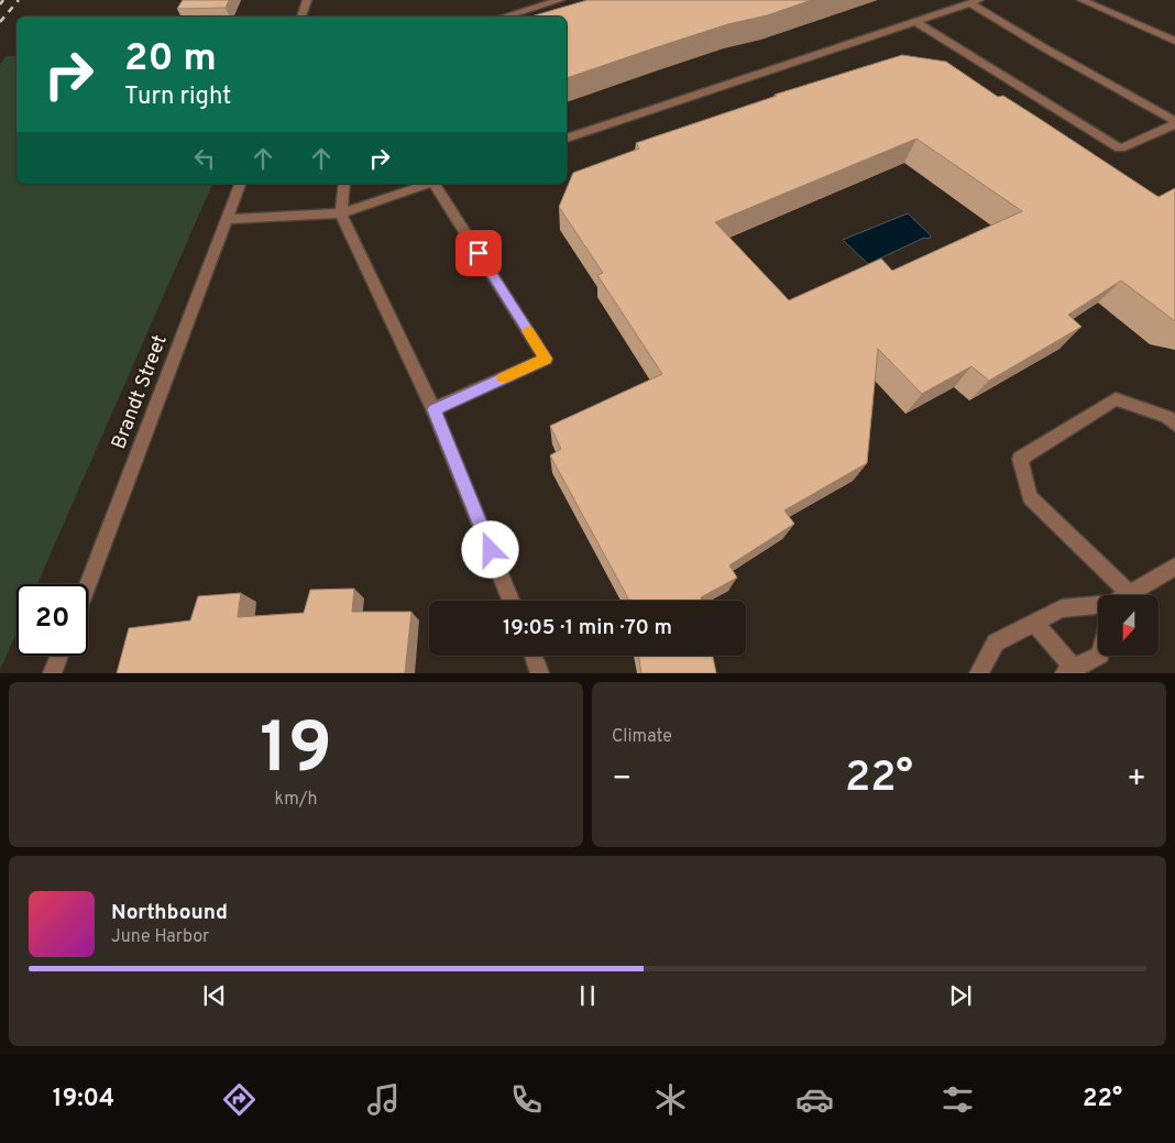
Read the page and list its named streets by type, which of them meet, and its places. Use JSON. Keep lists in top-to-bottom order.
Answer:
{
  "streets": {
    "street": ["Brandt Street"]
  },
  "north": "bottom",
  "page": {
    "turn": ["20 m", "Turn right"],
    "limit": "20",
    "trip": "19:05 · 1 min · 70 m",
    "tile": [
      ["19", "km/h"],
      "Climate"
    ],
    "heat": ["−", "22°", "+"],
    "song": ["Northbound", "June Harbor"],
    "tabs": ["19:04", "22°"]
  }
}
